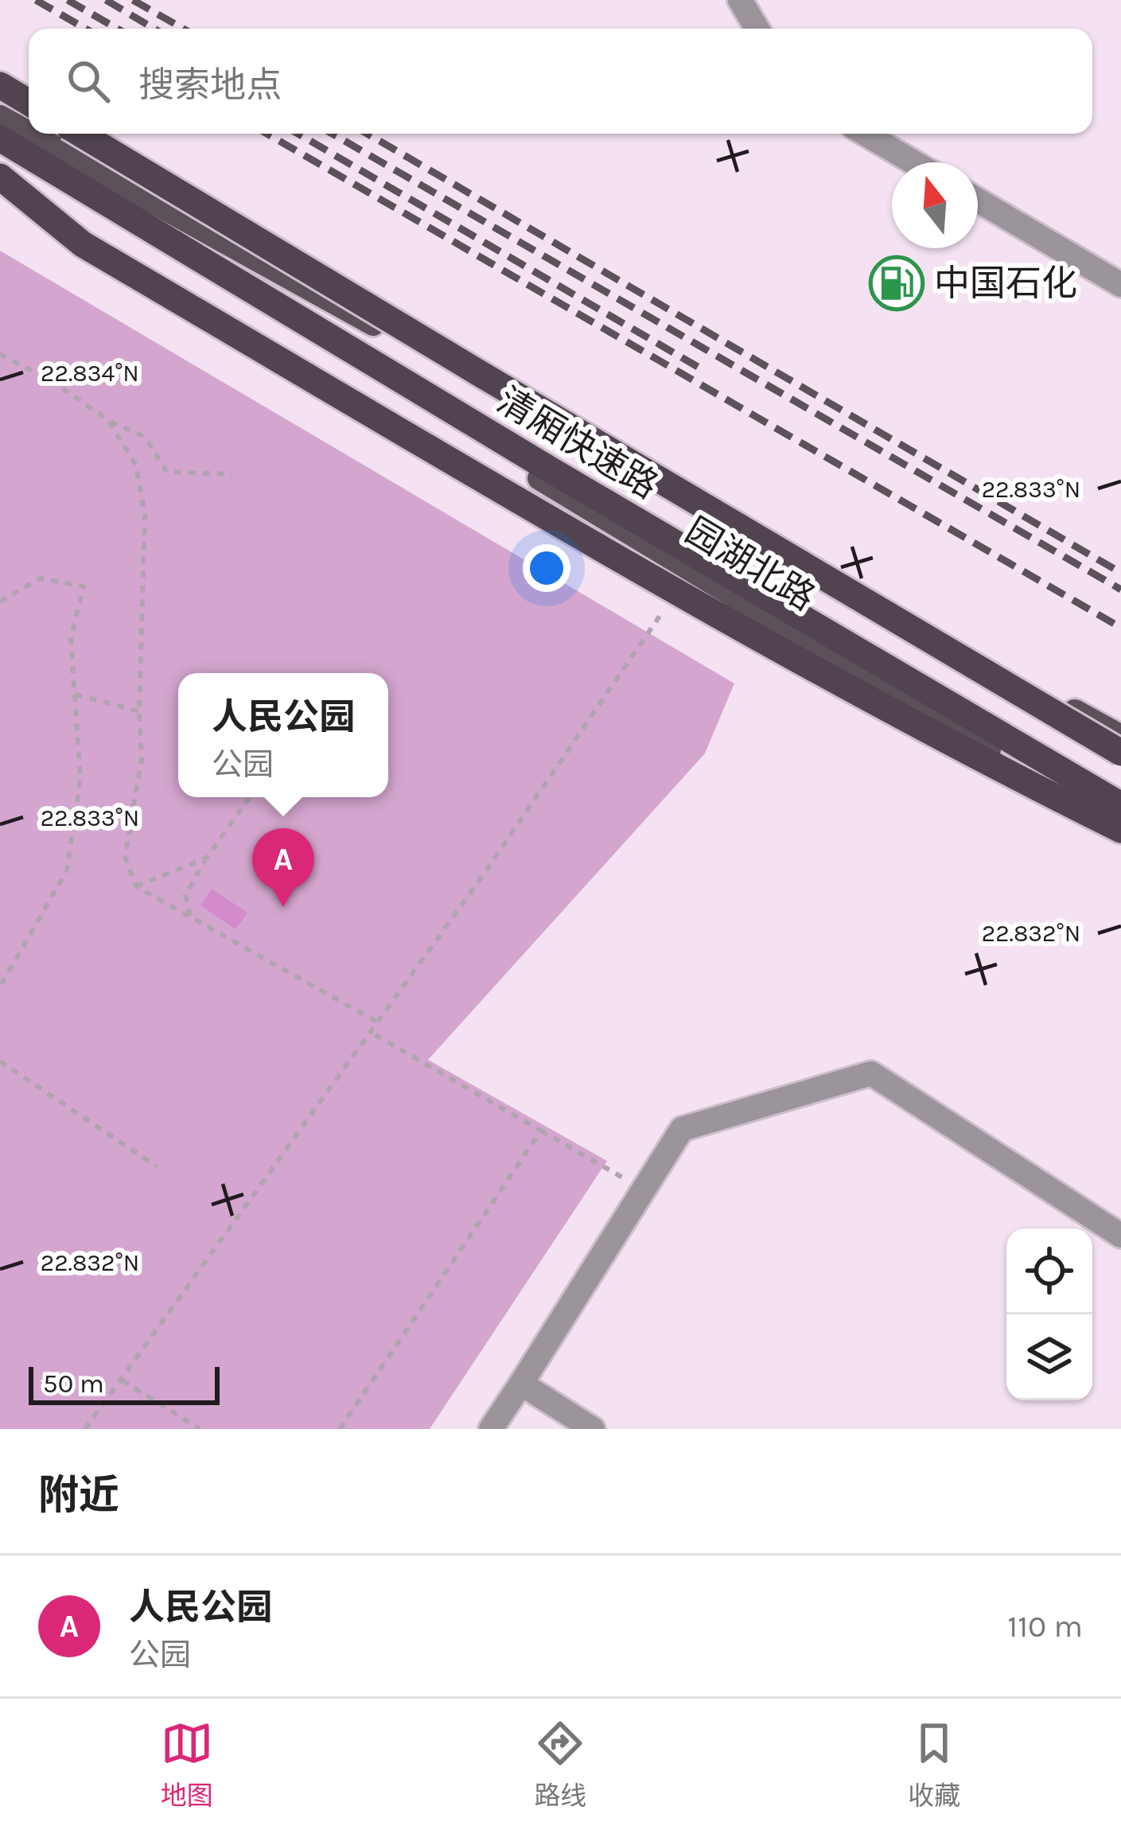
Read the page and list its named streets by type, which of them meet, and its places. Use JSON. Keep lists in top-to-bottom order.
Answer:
{
  "streets": {
    "highway": ["清厢快速路"],
    "main road": ["园湖北路"]
  },
  "places": {
    "fuel station": ["中国石化"]
  },
  "scale_bar": "50 m",
  "north": "top",
  "page": {
    "search": "搜索地点",
    "popup": ["人民公园", "公园"],
    "pins": "A",
    "scale": "50 m",
    "heading": "附近",
    "list": [
      {
        "mark": "A",
        "name": "人民公园",
        "note": "公园",
        "value": "110 m"
      }
    ],
    "nav": ["地图", "路线", "收藏"]
  },
  "coordinates": ["22.834°N", "22.833°N", "22.832°N"]
}
